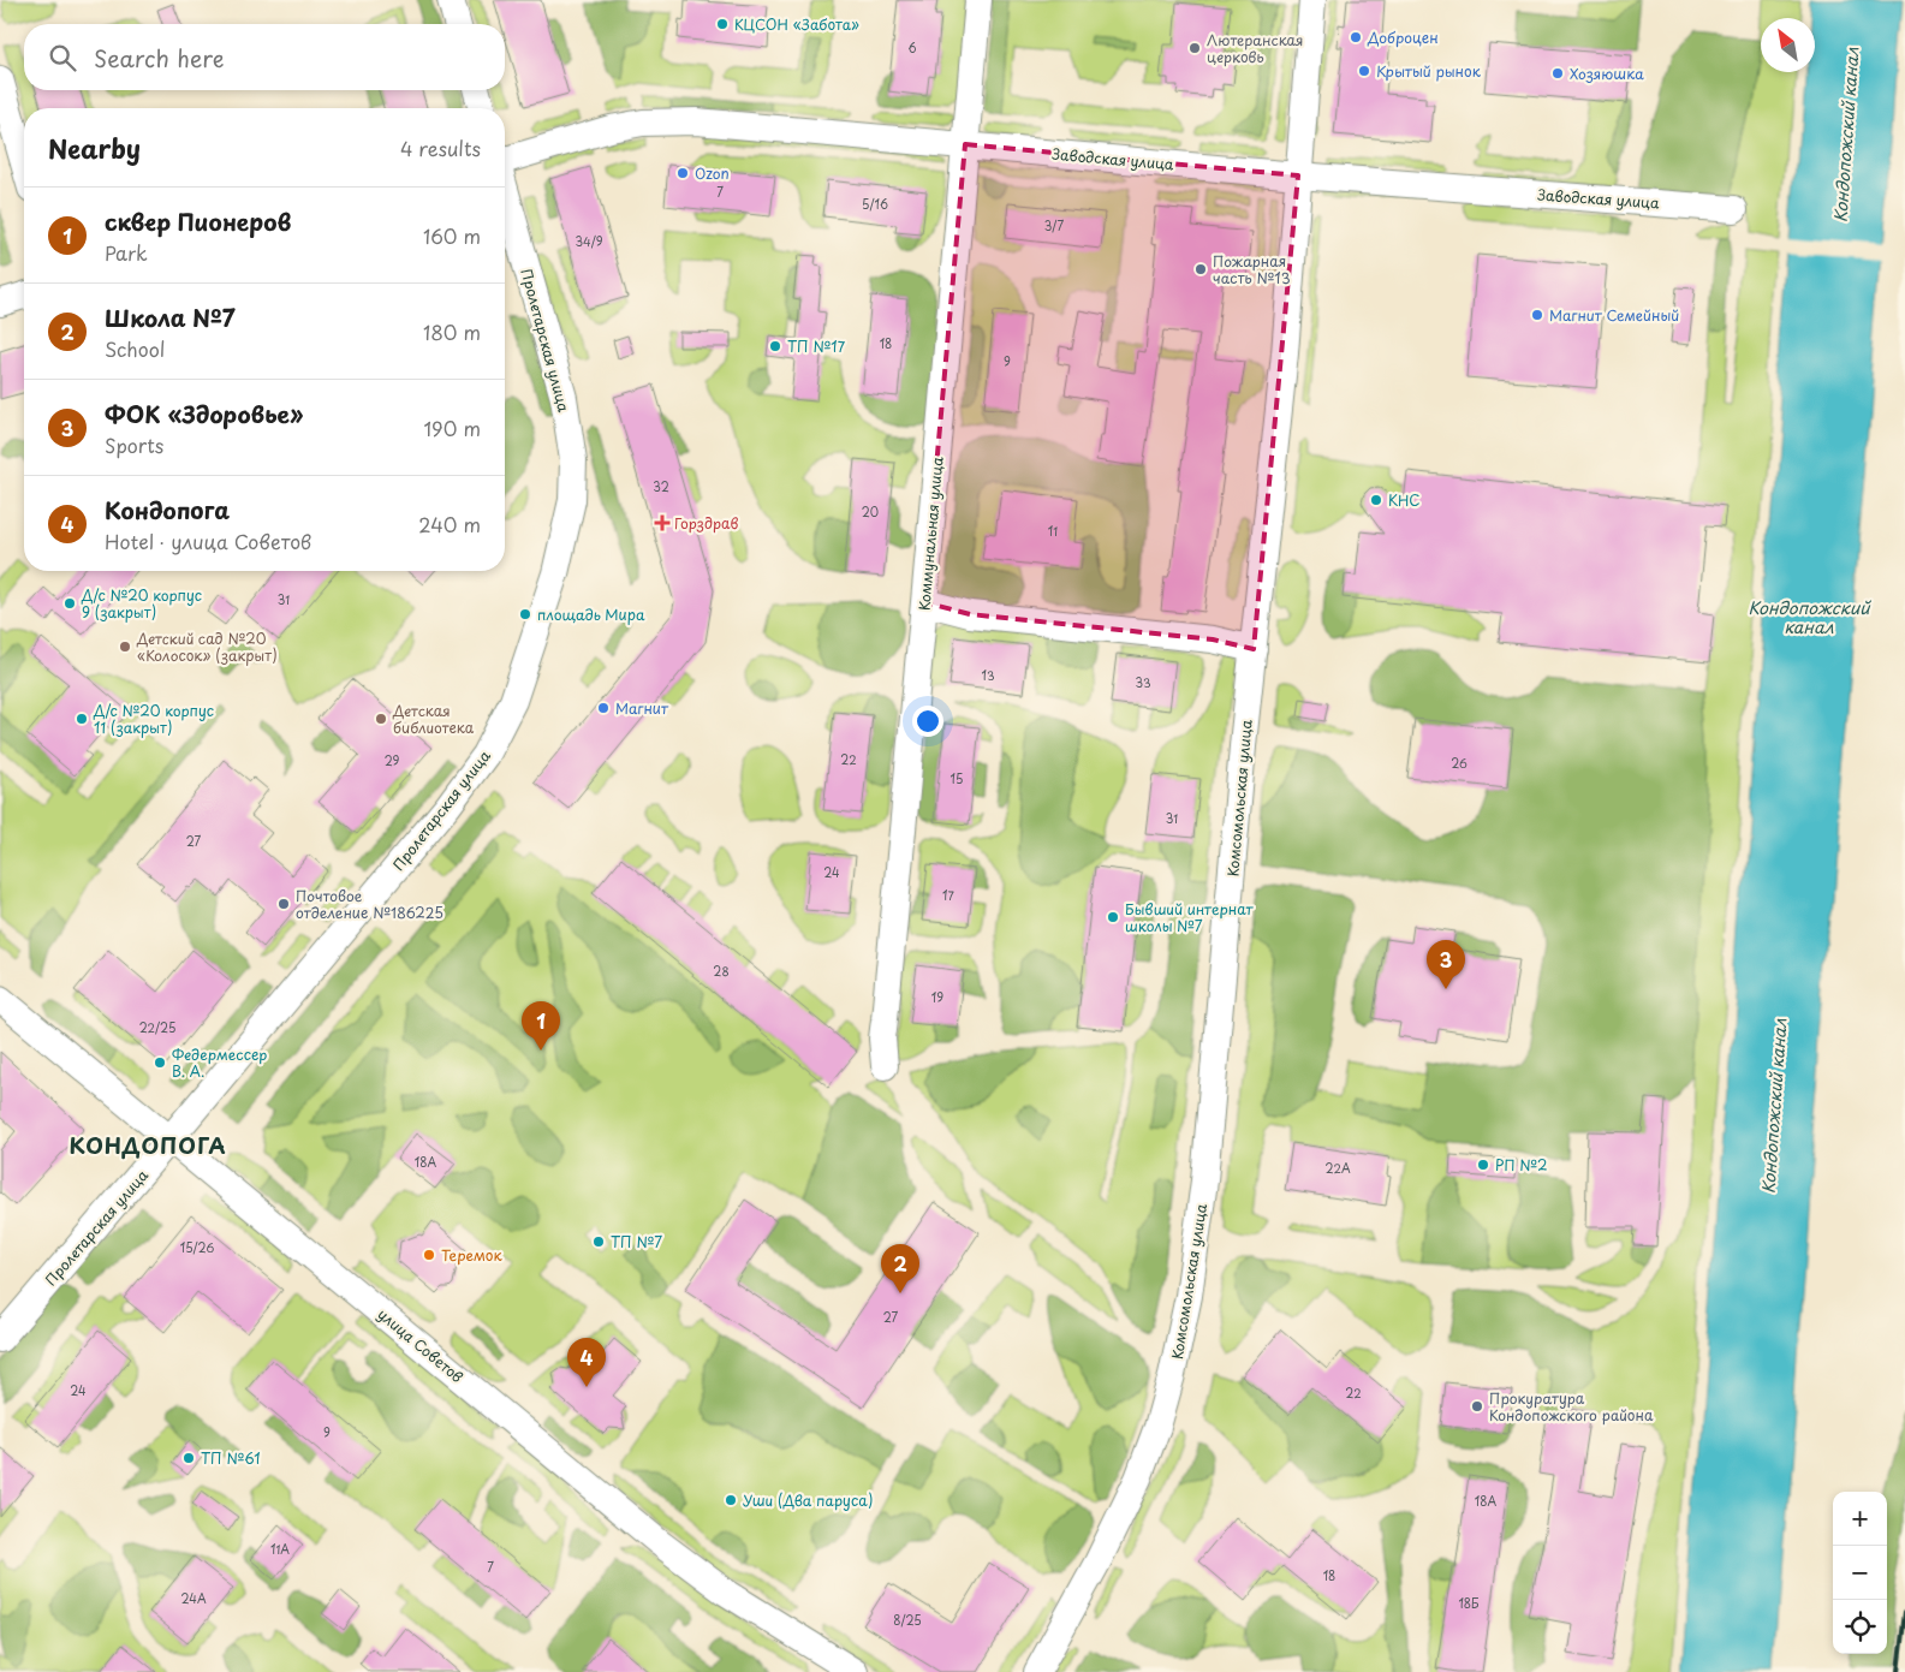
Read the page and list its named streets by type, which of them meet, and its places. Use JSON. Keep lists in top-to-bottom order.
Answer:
{
  "streets": {
    "street": [
      "Заводская улица",
      "Пролетарская улица",
      "Коммунальная улица",
      "Комсомольская улица",
      "улица Советов"
    ]
  },
  "crossings": [
    ["Заводская улица", "Коммунальная улица"],
    ["Заводская улица", "Комсомольская улица"],
    ["Пролетарская улица", "улица Советов"]
  ],
  "districts": ["КОНДОПОГА"],
  "water": ["Кондопожский канал"],
  "places": {
    "other": [
      "КЦСОН «Забота»",
      "Доброцен",
      "Лютеранская церковь",
      "Крытый рынок",
      "Хозяюшка",
      "Ozon",
      "Пожарная часть №13",
      "Магнит Семейный",
      "ТП №17",
      "КНС",
      "Д/с №20 корпус 9 (закрыт)",
      "площадь Мира",
      "Детский сад №20 «Колосок» (закрыт)",
      "Магнит",
      "Д/с №20 корпус 11 (закрыт)",
      "Детская библиотека",
      "Почтовое отделение №186225",
      "Бывший интернат школы №7",
      "Федермессер В. А.",
      "РП №2",
      "ТП №7",
      "Теремок",
      "Прокуратура Кондопожского района",
      "ТП №61",
      "Уши (Два паруса)"
    ],
    "health": ["Горздрав"]
  },
  "house_numbers": [
    "6",
    "7",
    "5/16",
    "3/7",
    "34/9",
    "18",
    "9",
    "32",
    "20",
    "11",
    "31",
    "13",
    "33",
    "22",
    "29",
    "26",
    "15",
    "31",
    "27",
    "24",
    "17",
    "28",
    "19",
    "22/25",
    "18А",
    "22А",
    "15/26",
    "27",
    "24",
    "22",
    "9",
    "18А",
    "11А",
    "7",
    "18",
    "24А",
    "18Б",
    "8/25"
  ],
  "north": "top left",
  "page": {
    "search": "Search here",
    "heading": ["Nearby", "4 results"],
    "list": [
      {
        "mark": "1",
        "name": "сквер Пионеров",
        "note": "Park",
        "value": "160 m"
      },
      {
        "mark": "2",
        "name": "Школа №7",
        "note": "School",
        "value": "180 m"
      },
      {
        "mark": "3",
        "name": "ФОК «Здоровье»",
        "note": "Sports",
        "value": "190 m"
      },
      {
        "mark": "4",
        "name": "Кондопога",
        "note": "Hotel · улица Советов",
        "value": "240 m"
      }
    ],
    "pins": [
      "3",
      "1",
      "2",
      "4"
    ],
    "map_buttons": ["+", "−"]
  }
}
